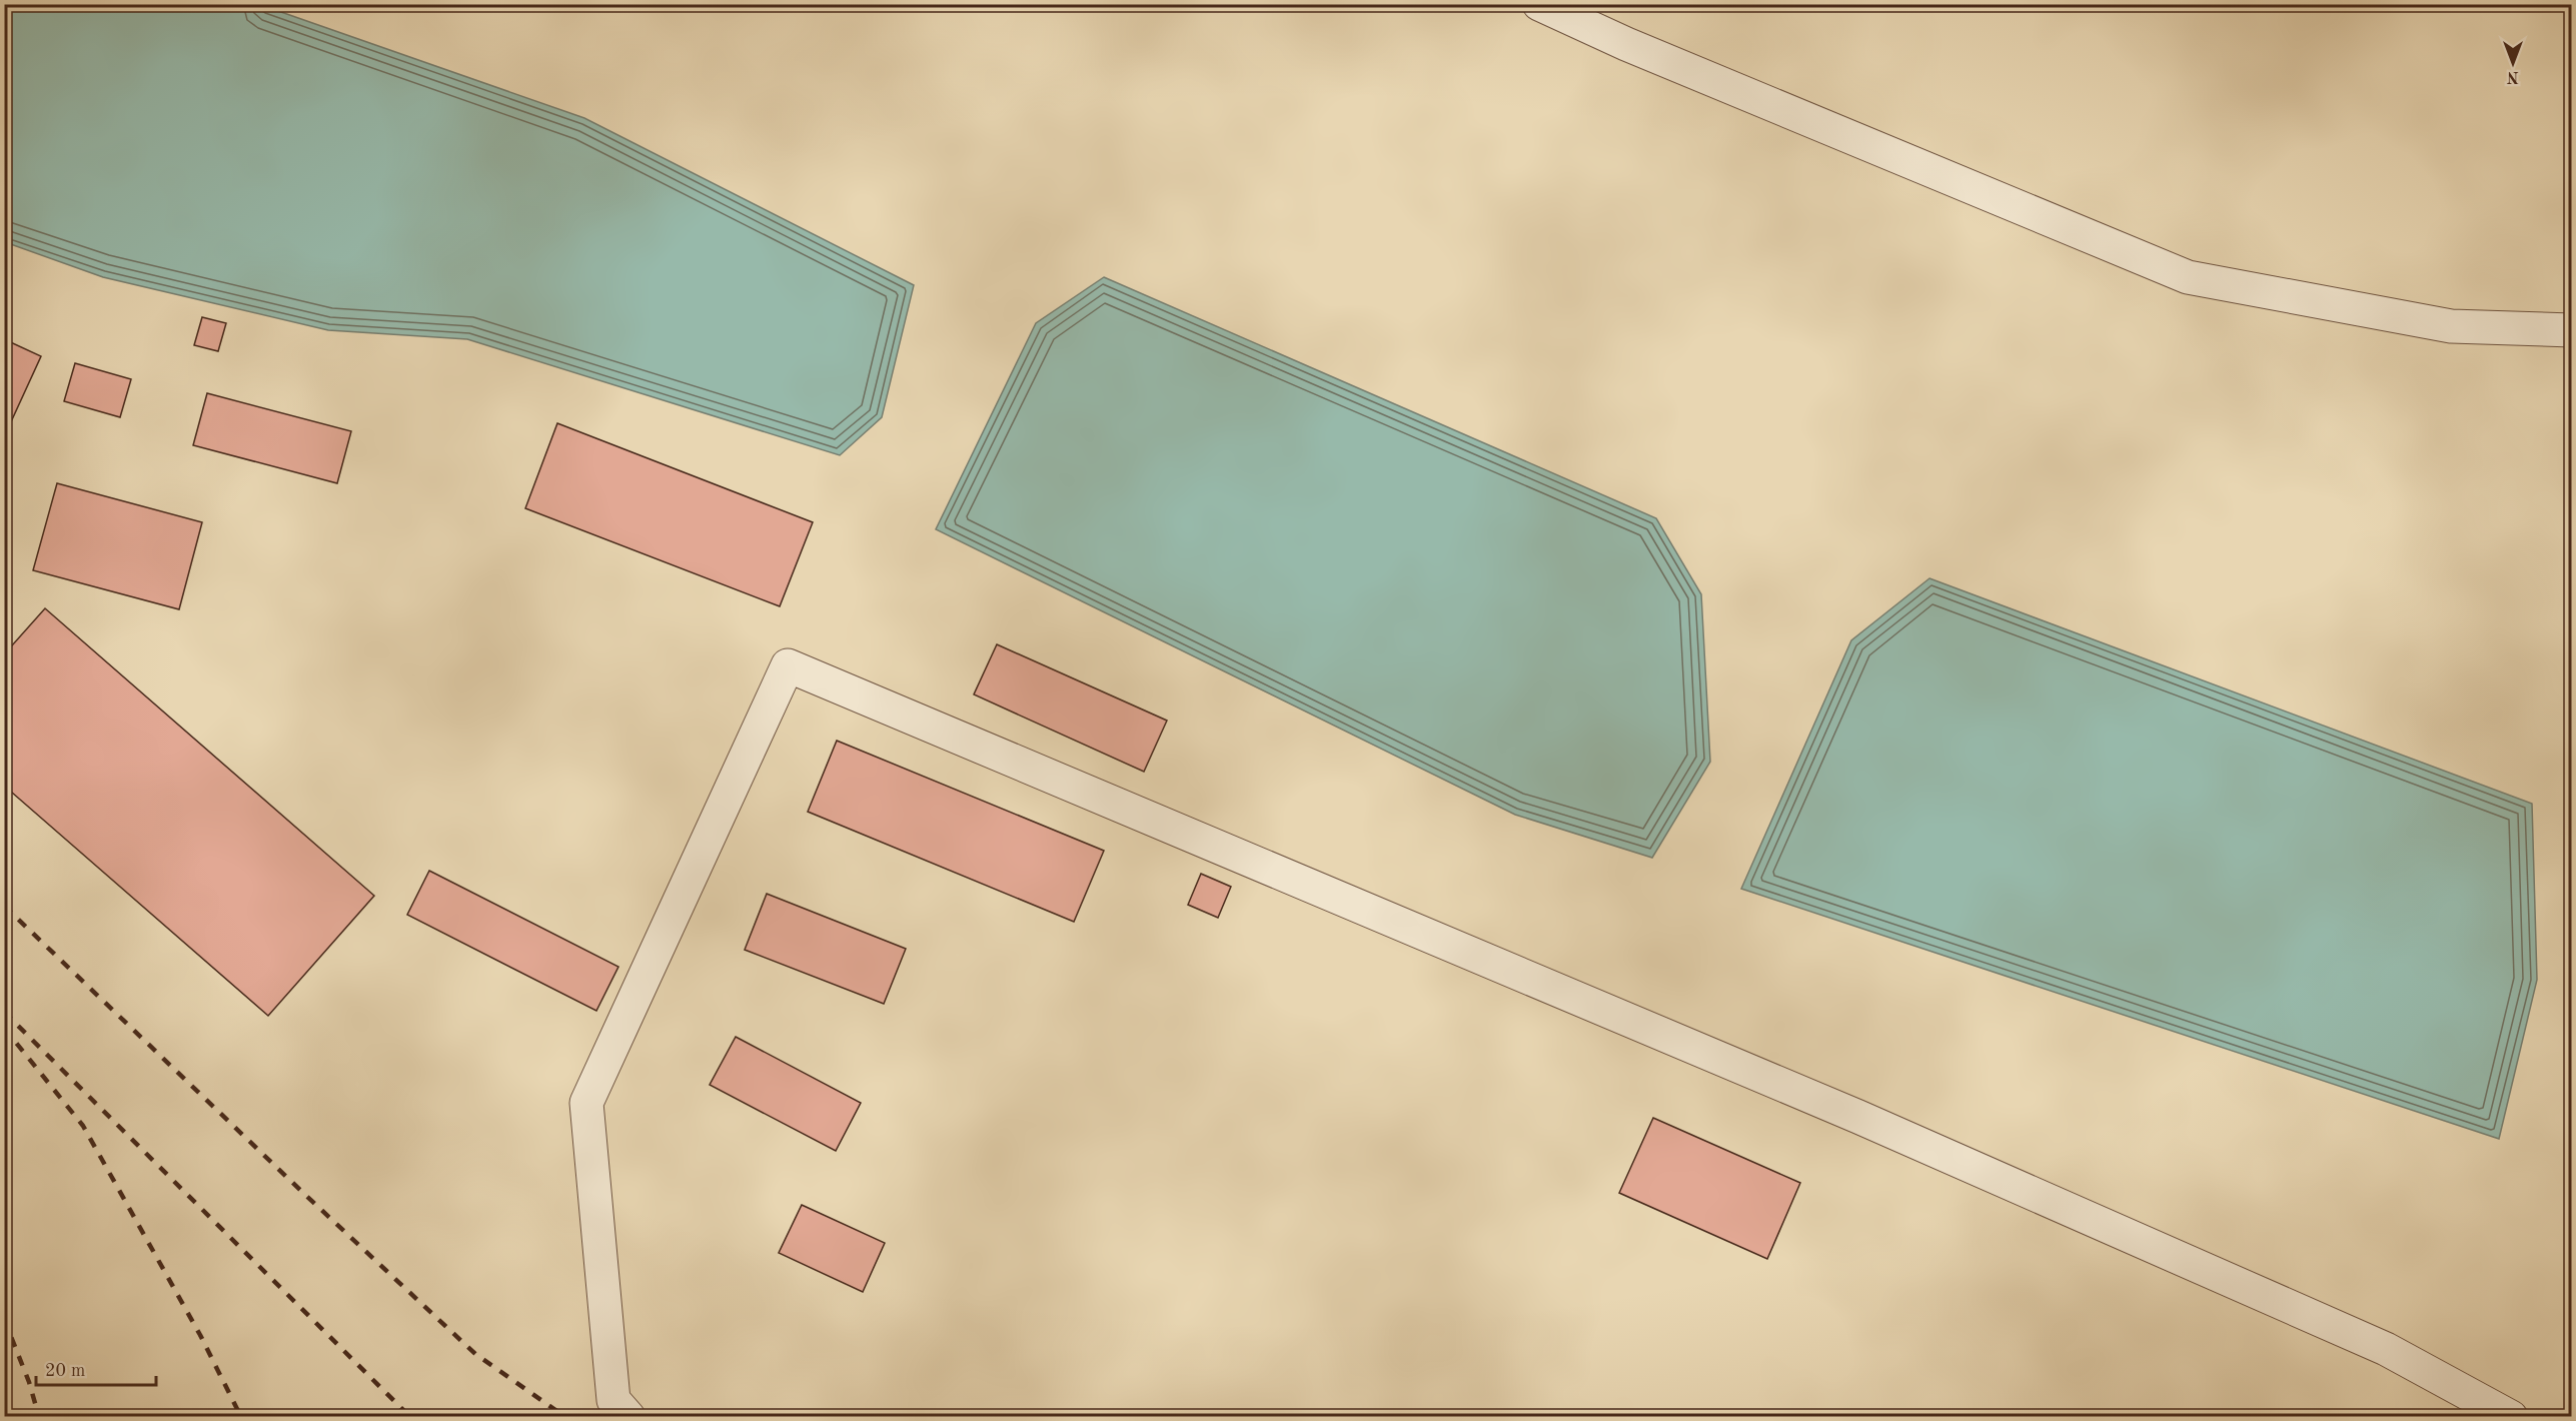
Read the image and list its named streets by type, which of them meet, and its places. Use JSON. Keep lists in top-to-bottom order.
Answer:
{
  "scale_bar": "20 m",
  "north": "bottom"
}
